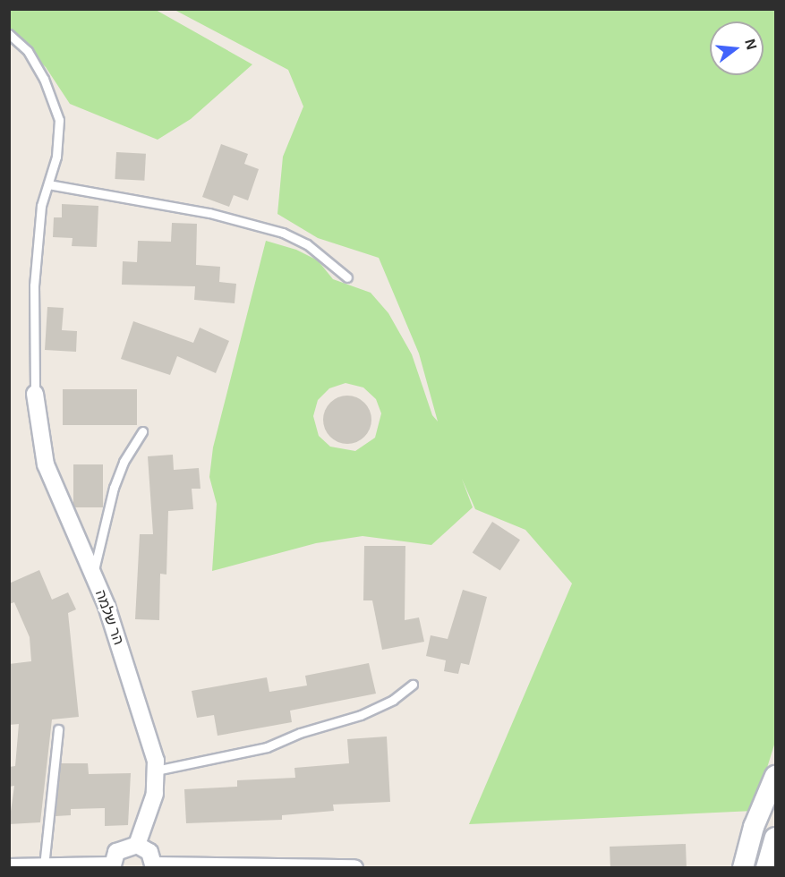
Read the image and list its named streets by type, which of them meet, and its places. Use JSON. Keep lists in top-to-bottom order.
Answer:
{
  "streets": {
    "street": ["הר שלמה"]
  },
  "north": "right"
}
